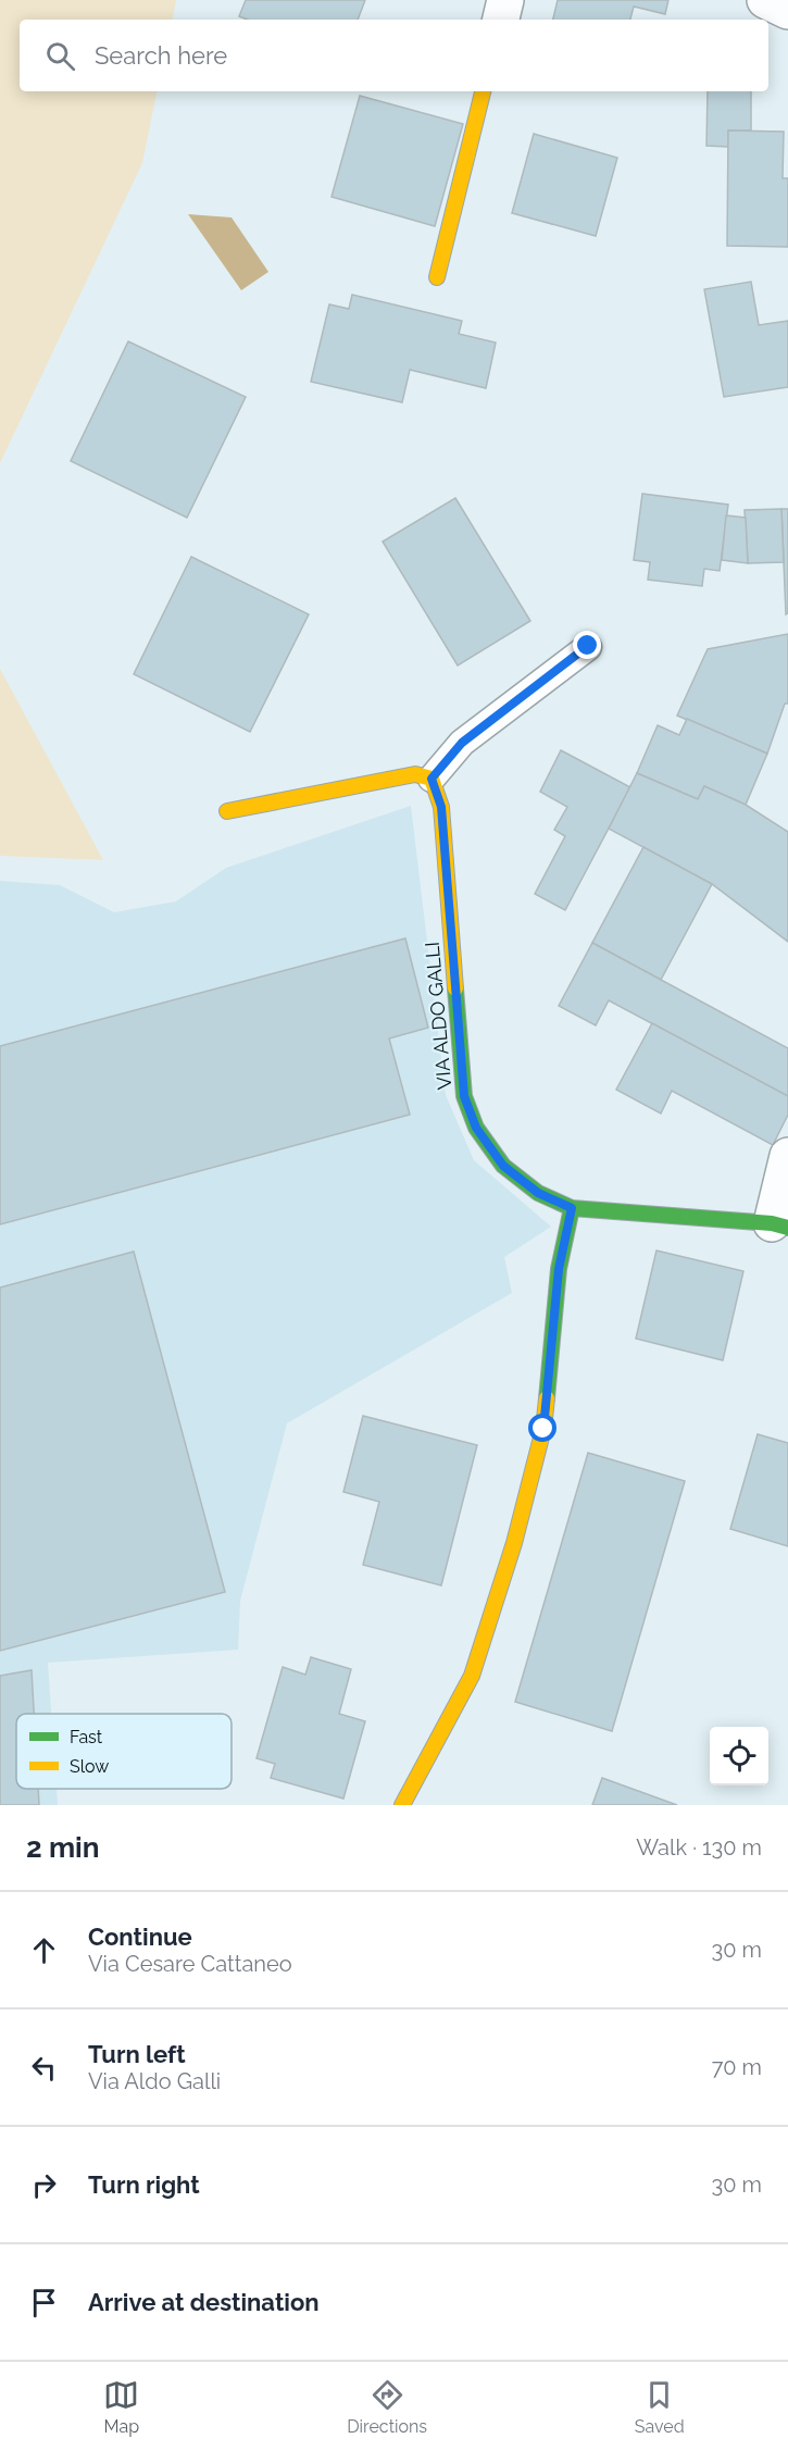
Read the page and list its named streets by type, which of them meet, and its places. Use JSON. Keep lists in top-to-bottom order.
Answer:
{
  "streets": {
    "street": ["VIA ALDO GALLI"]
  },
  "legend": ["Fast", "Slow"],
  "page": {
    "search": "Search here",
    "heading": ["2 min", "Walk · 130 m"],
    "list": [
      ["Continue", "Via Cesare Cattaneo", "30 m"],
      ["Turn left", "Via Aldo Galli", "70 m"],
      ["Turn right", "30 m"],
      "Arrive at destination"
    ],
    "nav": ["Map", "Directions", "Saved"]
  }
}
